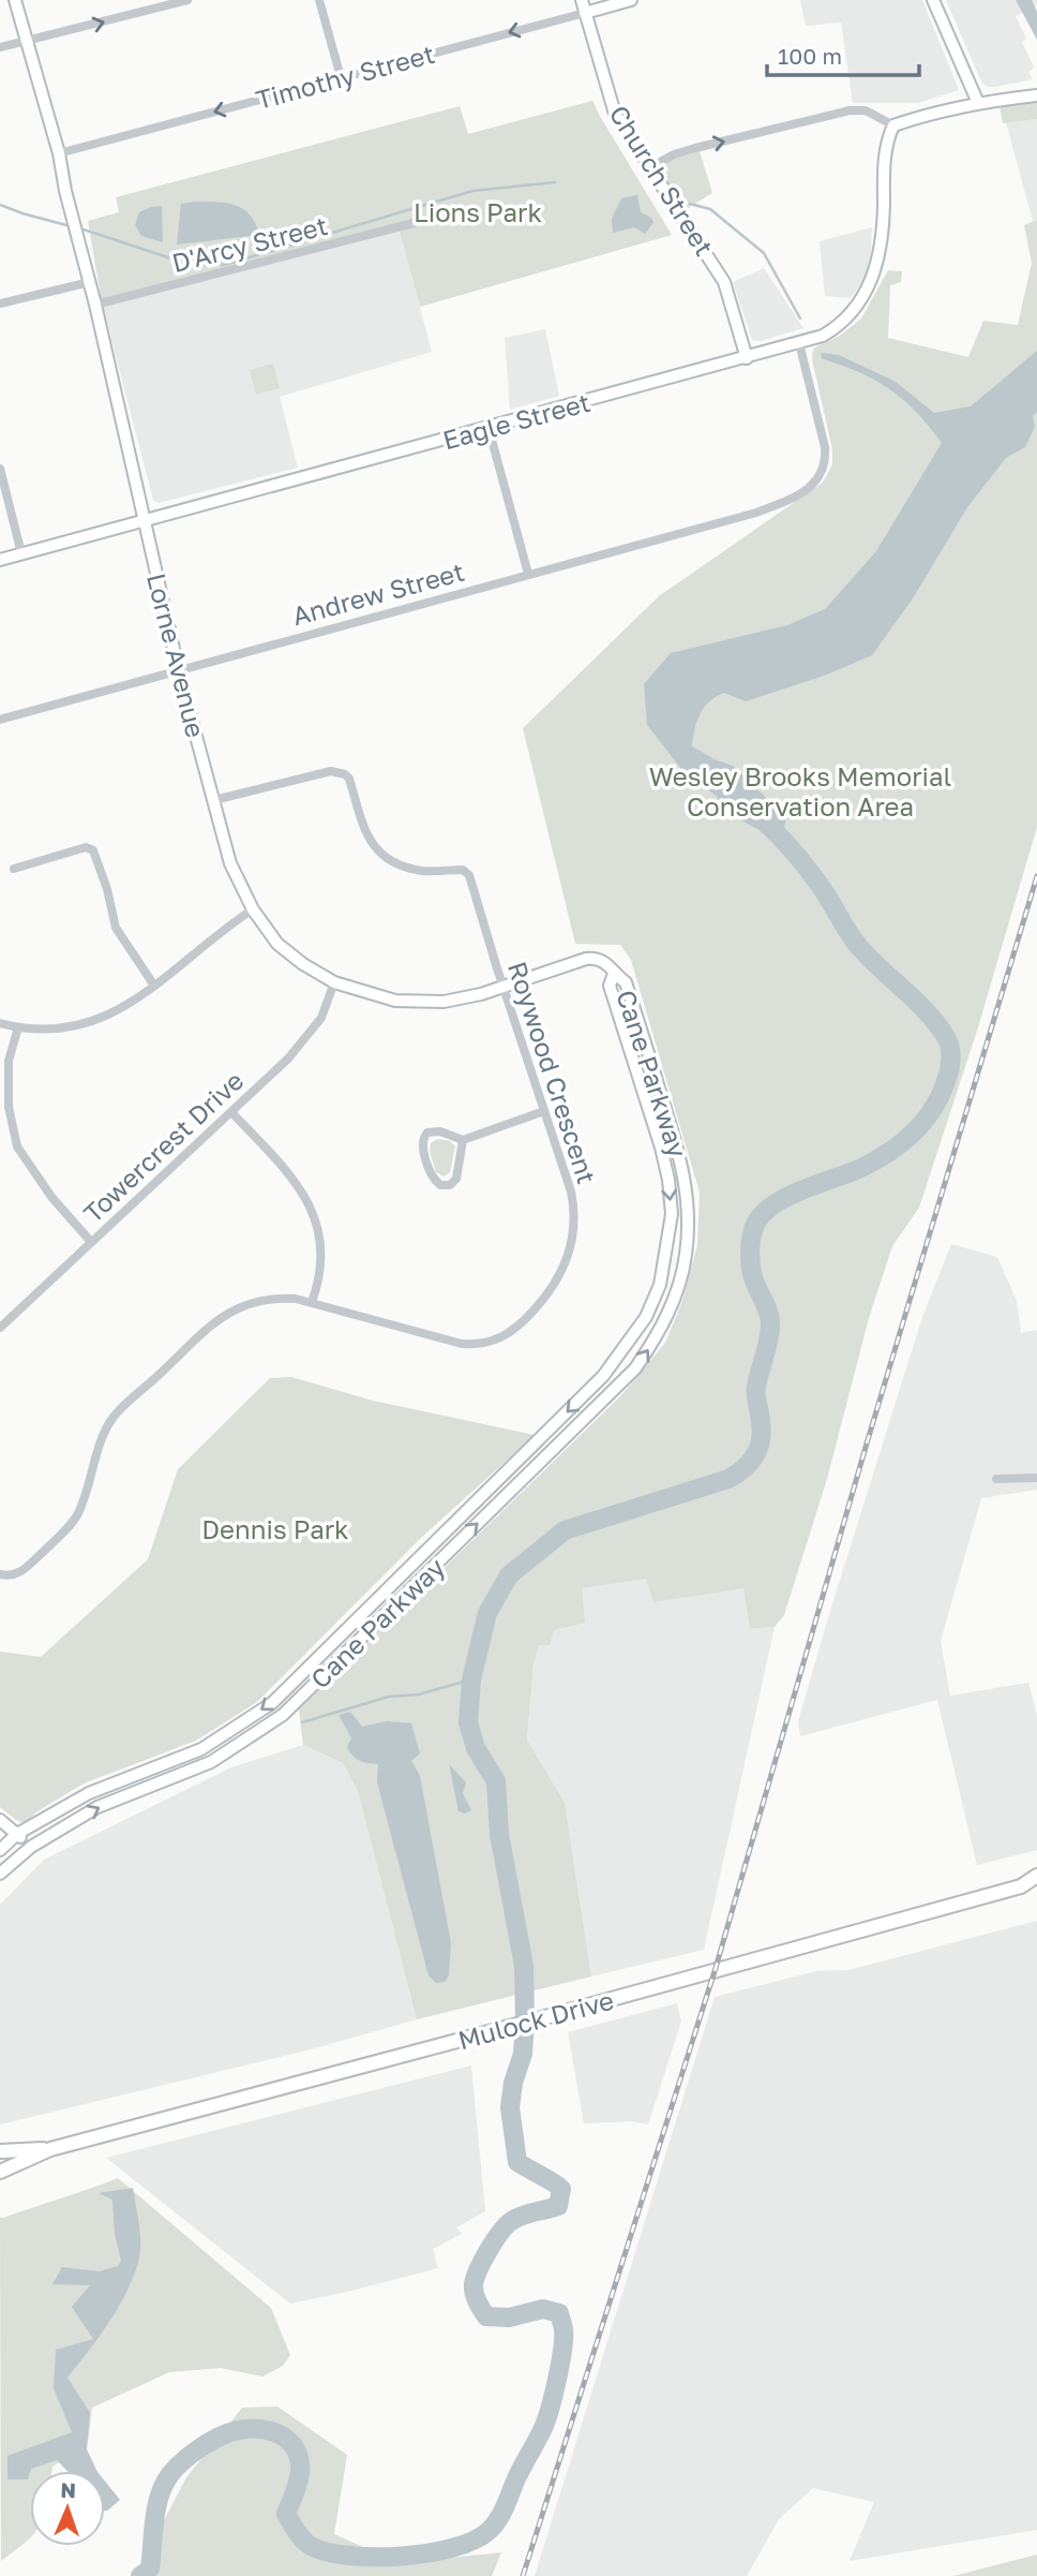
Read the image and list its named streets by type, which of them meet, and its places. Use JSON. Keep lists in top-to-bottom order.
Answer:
{
  "streets": {
    "main road": [
      "Timothy Street",
      "Church Street",
      "Eagle Street",
      "Lorne Avenue",
      "Cane Parkway",
      "Mulock Drive"
    ],
    "street": [
      "D'Arcy Street",
      "Andrew Street",
      "Roywood Crescent",
      "Towercrest Drive"
    ]
  },
  "crossings": [
    ["Timothy Street", "Church Street"],
    ["Timothy Street", "Lorne Avenue"],
    ["Church Street", "Eagle Street"],
    ["D'Arcy Street", "Lorne Avenue"],
    ["Eagle Street", "Andrew Street"],
    ["Eagle Street", "Lorne Avenue"],
    ["Andrew Street", "Lorne Avenue"],
    ["Lorne Avenue", "Roywood Crescent"],
    ["Lorne Avenue", "Cane Parkway"],
    ["Lorne Avenue", "Towercrest Drive"]
  ],
  "one_way": ["Timothy Street"],
  "parks": ["Lions Park", "Wesley Brooks Memorial Conservation Area", "Dennis Park"],
  "scale_bar": "100 m",
  "north": "top"
}
